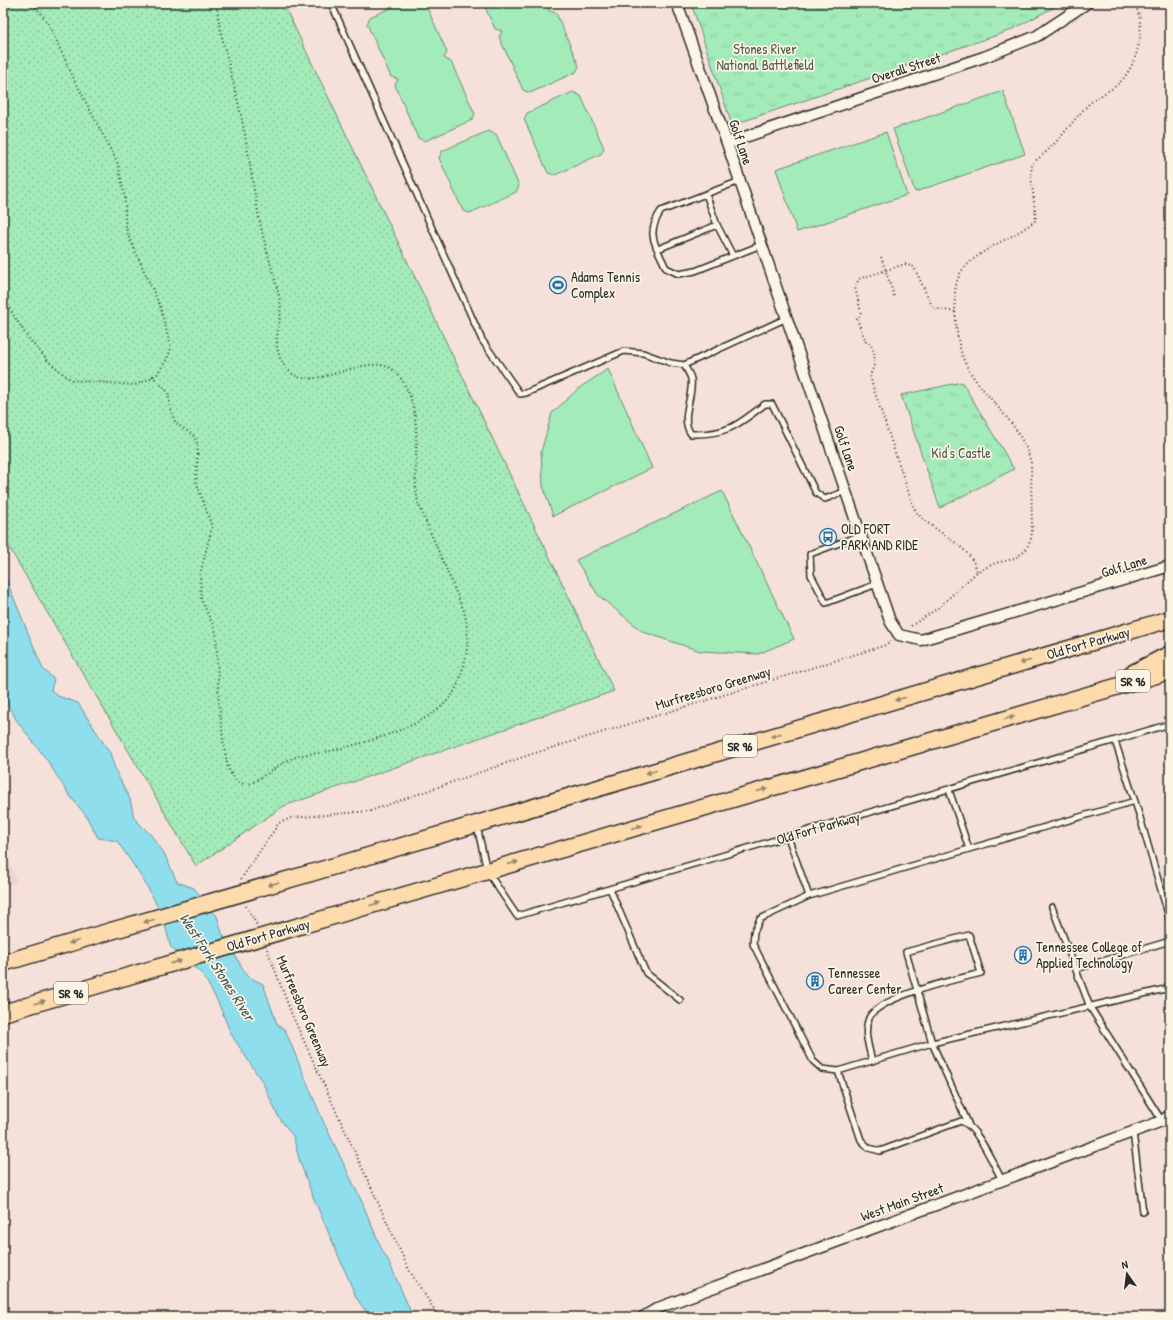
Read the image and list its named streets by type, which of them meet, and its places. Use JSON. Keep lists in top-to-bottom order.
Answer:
{
  "streets": {
    "main road": ["Old Fort Parkway", "SR 96"],
    "street": ["Overall Street", "Golf Lane", "West Main Street"],
    "path": ["Murfreesboro Greenway"]
  },
  "crossings": [
    ["Overall Street", "Golf Lane"],
    ["Golf Lane", "Murfreesboro Greenway"]
  ],
  "water": ["West Fork Stones River"],
  "parks": ["Stones River National Battlefield", "Kid's Castle"],
  "places": {
    "sports": ["Adams Tennis Complex"],
    "bus stop": ["OLD FORT PARK AND RIDE"],
    "building": ["Tennessee College of Applied Technology", "Tennessee Career Center"]
  },
  "north": "top"
}
